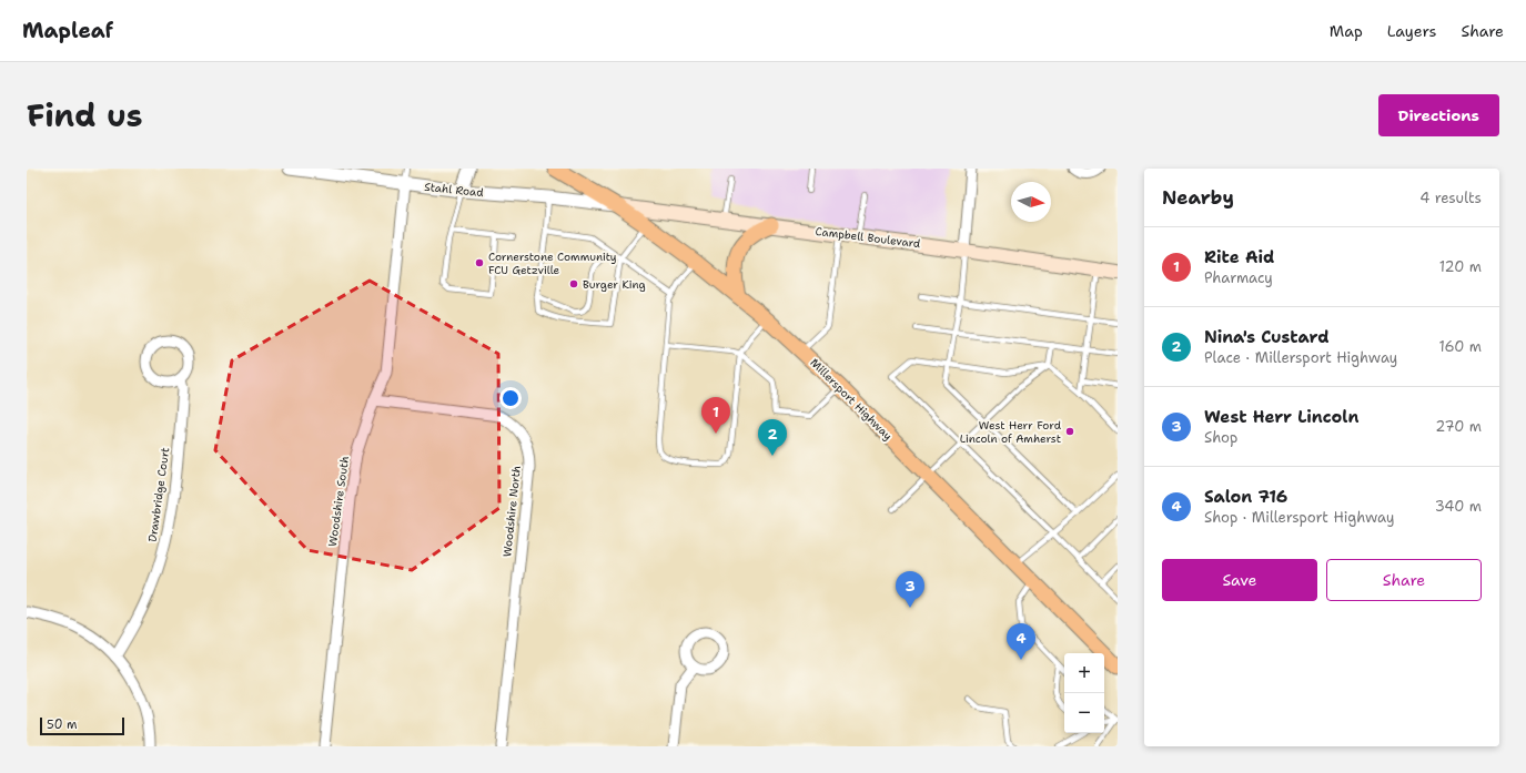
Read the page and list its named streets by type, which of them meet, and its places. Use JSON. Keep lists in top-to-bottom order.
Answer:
{
  "streets": {
    "main road": ["Campbell Boulevard", "Millersport Highway"],
    "street": [
      "Stahl Road",
      "Drawbridge Court",
      "Woodshire South",
      "Woodshire North"
    ]
  },
  "crossings": [
    ["Stahl Road", "Campbell Boulevard"],
    ["Stahl Road", "Millersport Highway"],
    ["Stahl Road", "Woodshire South"],
    ["Campbell Boulevard", "Millersport Highway"],
    ["Woodshire South", "Woodshire North"]
  ],
  "places": ["Cornerstone Community FCU Getzville", "Burger King", "West Herr Ford Lincoln of Amherst"],
  "scale_bar": "50 m",
  "north": "right",
  "page": {
    "header": "Mapleaf",
    "nav": ["Map", "Layers", "Share"],
    "title": "Find us",
    "buttons": [
      "Directions",
      ["Save", "Share"]
    ],
    "heading": ["Nearby", "4 results"],
    "list": [
      {
        "mark": "1",
        "name": "Rite Aid",
        "note": "Pharmacy",
        "value": "120 m"
      },
      {
        "mark": "2",
        "name": "Nina's Custard",
        "note": "Place · Millersport Highway",
        "value": "160 m"
      },
      {
        "mark": "3",
        "name": "West Herr Lincoln",
        "note": "Shop",
        "value": "270 m"
      },
      {
        "mark": "4",
        "name": "Salon 716",
        "note": "Shop · Millersport Highway",
        "value": "340 m"
      }
    ],
    "pins": [
      "1",
      "2",
      "3",
      "4"
    ],
    "map_buttons": ["+", "−"],
    "scale": "50 m"
  }
}
